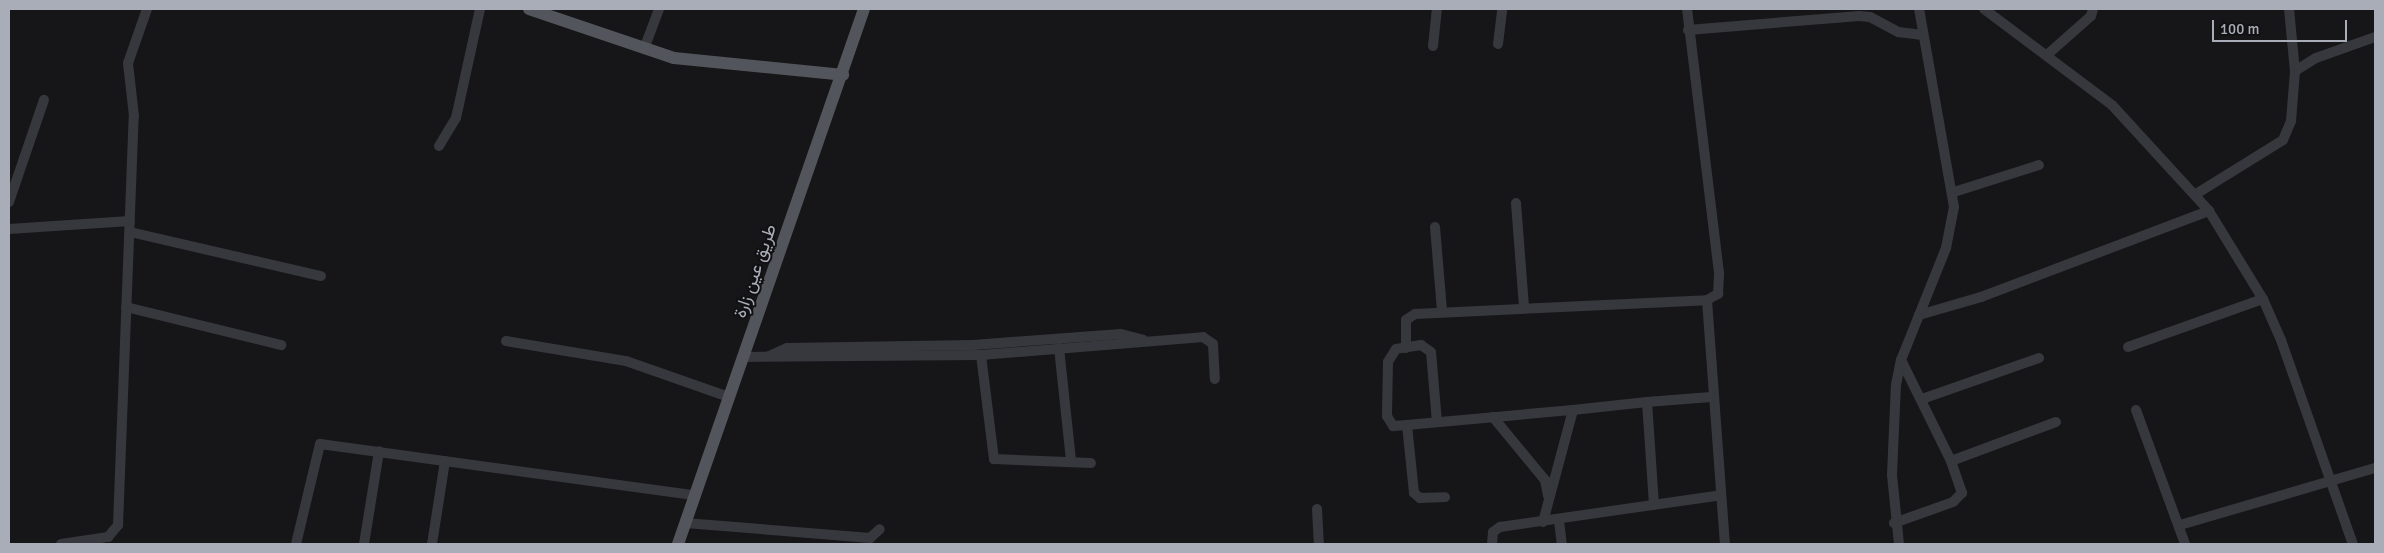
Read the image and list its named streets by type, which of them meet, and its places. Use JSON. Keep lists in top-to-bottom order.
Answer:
{
  "streets": {
    "main road": ["طريق عين زارة"]
  },
  "scale_bar": "100 m"
}
